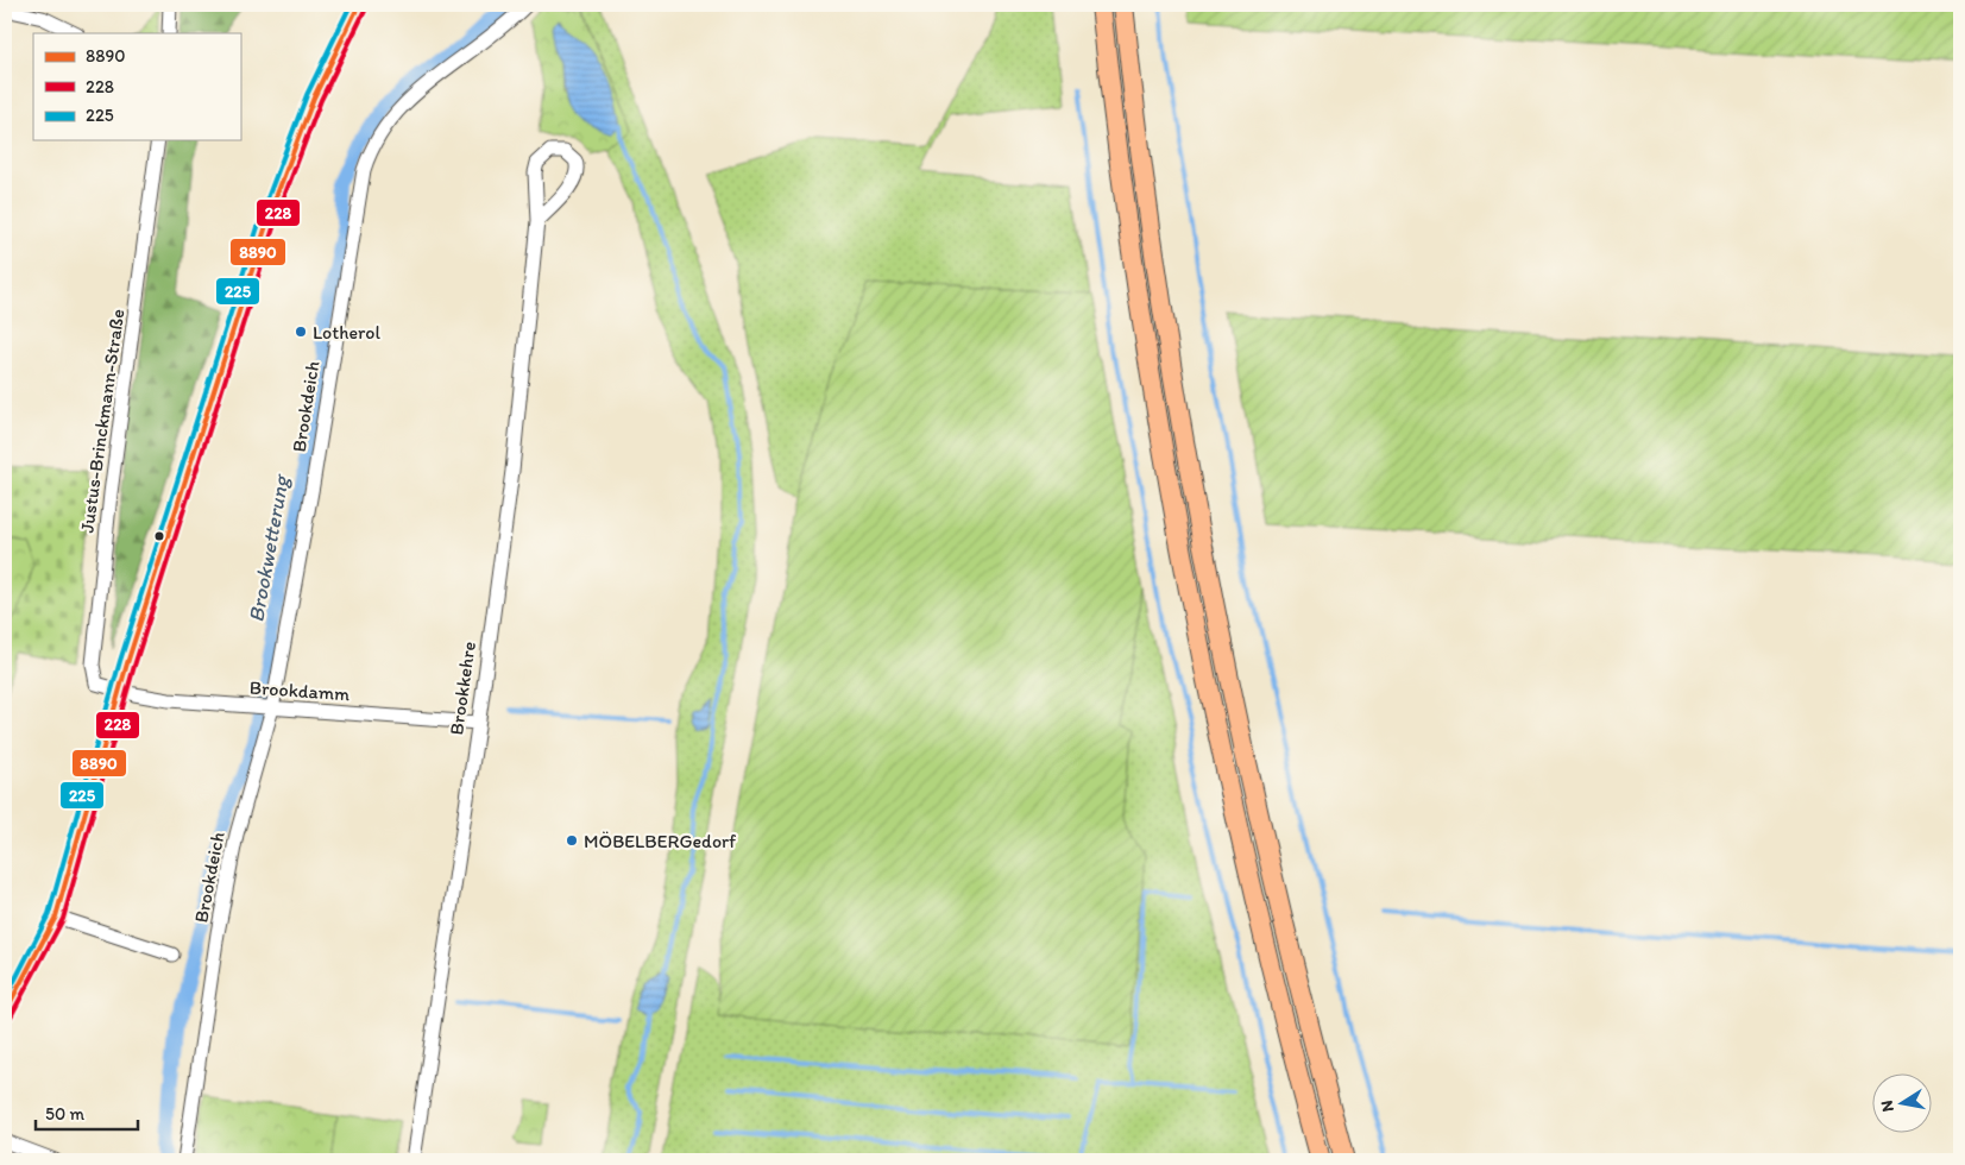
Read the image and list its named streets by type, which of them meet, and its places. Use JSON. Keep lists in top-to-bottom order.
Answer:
{
  "streets": {
    "street": [
      "Brookdeich",
      "Justus-Brinckmann-Straße",
      "Brookkehre",
      "Brookdamm"
    ]
  },
  "crossings": [
    ["Brookdeich", "Brookdamm"],
    ["Justus-Brinckmann-Straße", "Brookdamm"],
    ["Brookkehre", "Brookdamm"]
  ],
  "water": ["Brookwetterung"],
  "places": ["Lotherol", "MÖBELBERGedorf"],
  "lines": ["transit line 8890", "transit line 225", "transit line 228"],
  "legend": ["8890", "228", "225"],
  "scale_bar": "50 m",
  "north": "left"
}
